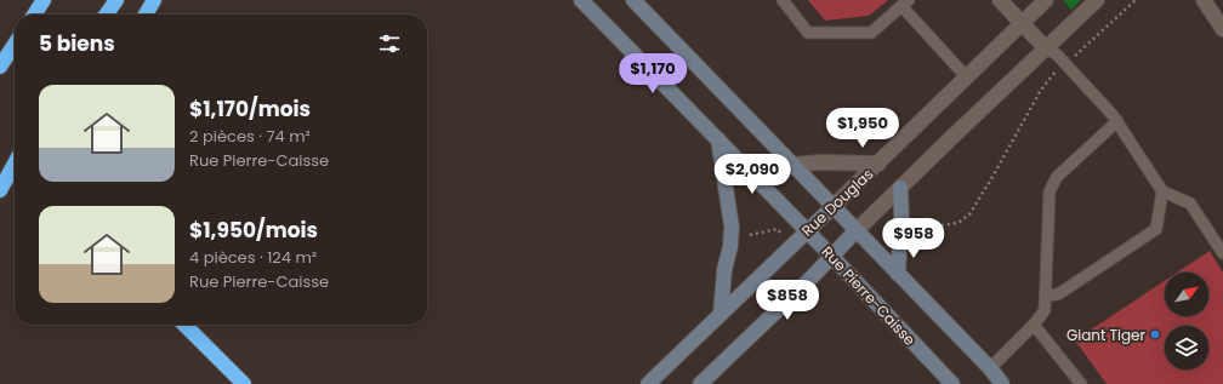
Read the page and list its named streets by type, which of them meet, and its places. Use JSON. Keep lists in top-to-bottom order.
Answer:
{
  "streets": {
    "main road": ["Rue Douglas", "Rue Pierre-Caisse"]
  },
  "crossings": [
    ["Rue Douglas", "Rue Pierre-Caisse"]
  ],
  "places": ["Giant Tiger"],
  "north": "top right",
  "page": {
    "heading": "5 biens",
    "price": [
      "$1,170",
      "$1,950",
      "$2,090",
      "$958",
      "$858"
    ],
    "list": [
      {
        "name": "$1,170/mois",
        "note": "2 pièces · 74 m² · Rue Pierre-Caisse"
      },
      {
        "name": "$1,950/mois",
        "note": "4 pièces · 124 m² · Rue Pierre-Caisse"
      }
    ]
  }
}
